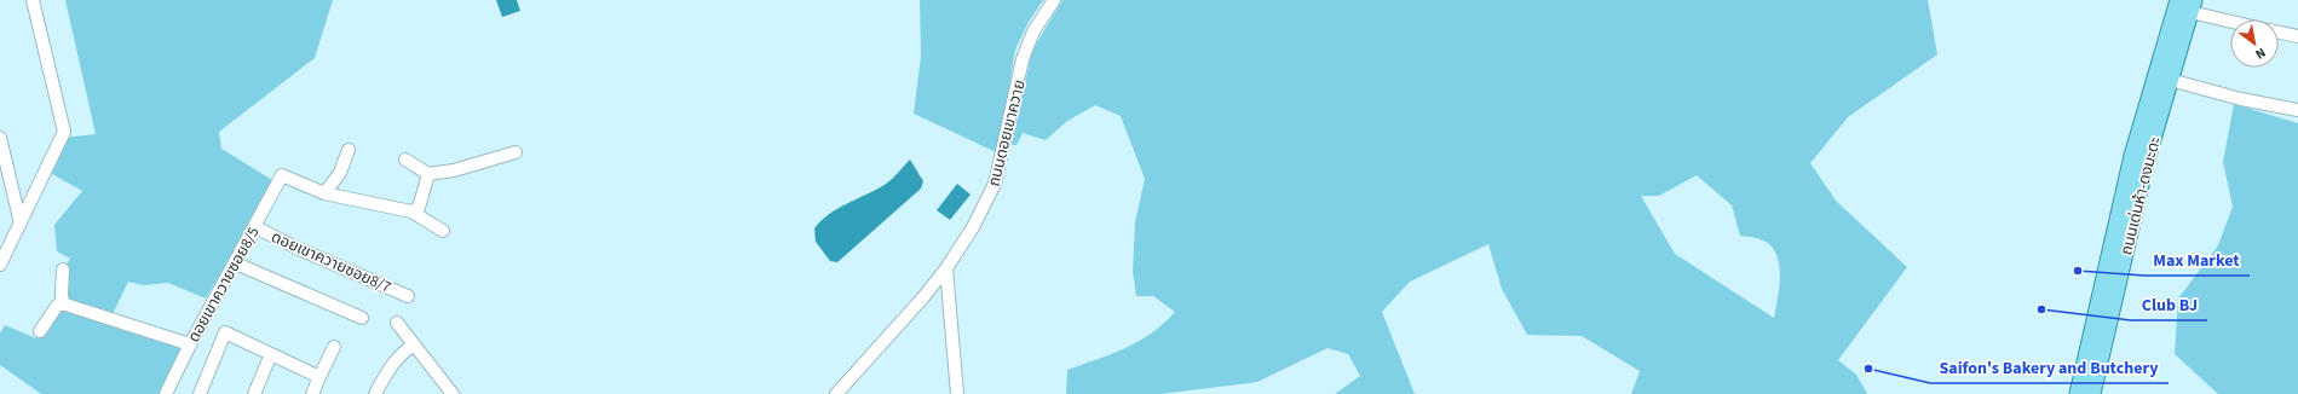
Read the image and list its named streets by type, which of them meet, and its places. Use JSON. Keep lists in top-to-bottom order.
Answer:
{
  "streets": {
    "main road": ["ถนนเด่นห้า-ดงมะดะ"],
    "street": ["ถนนดอยเขาควาย", "ดอยเขาควายซอย8/7", "ดอยเขาควายซอย8/5"]
  },
  "crossings": [
    ["ดอยเขาควายซอย8/7", "ดอยเขาควายซอย8/5"]
  ],
  "places": ["Max Market", "Club BJ", "Saifon's Bakery and Butchery"],
  "north": "bottom right"
}
